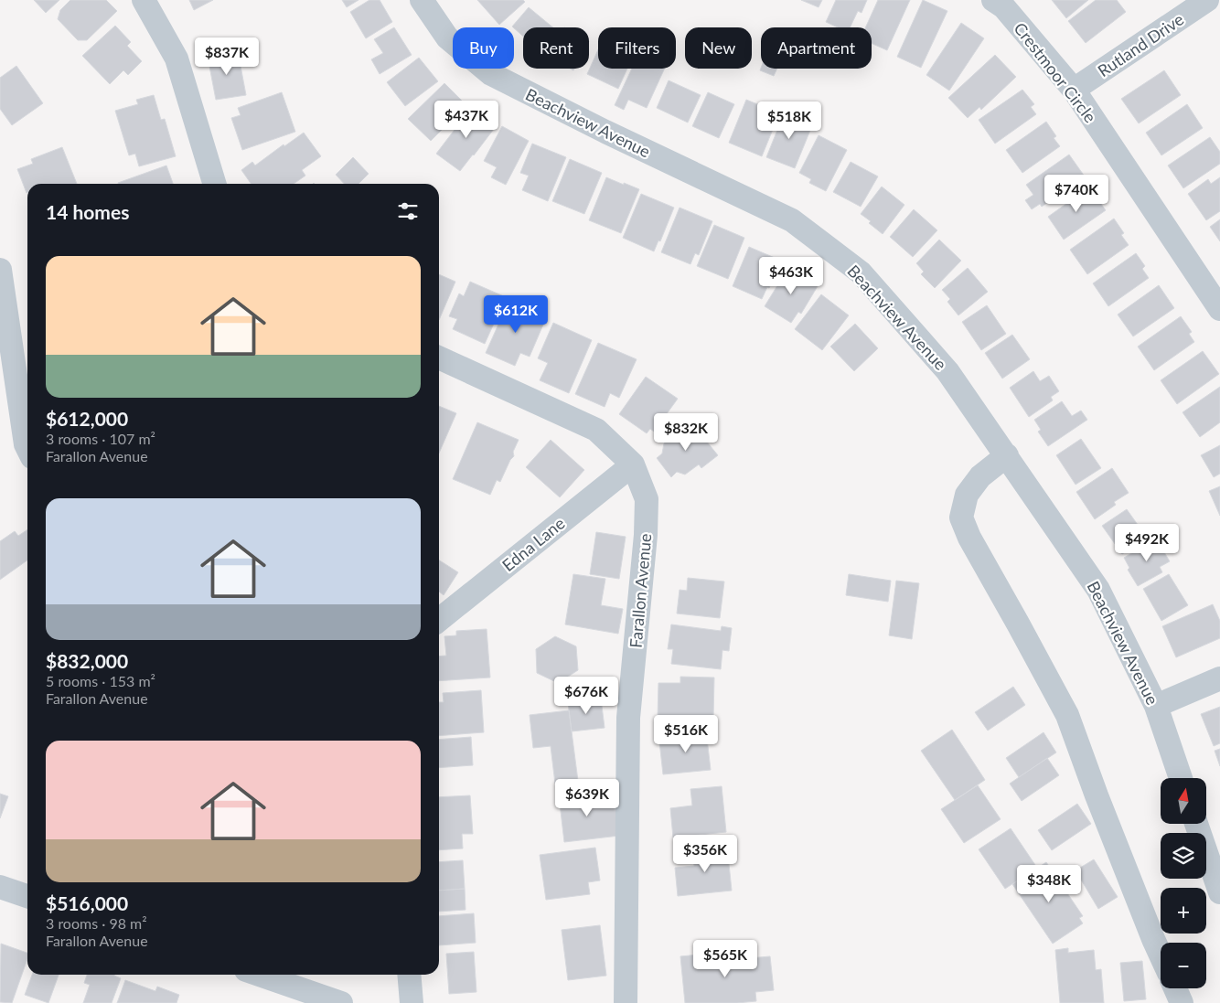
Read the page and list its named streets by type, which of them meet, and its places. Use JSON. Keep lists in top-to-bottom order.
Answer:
{
  "streets": {
    "street": [
      "Rutland Drive",
      "Crestmoor Circle",
      "Beachview Avenue",
      "Edna Lane",
      "Farallon Avenue"
    ]
  },
  "crossings": [
    ["Rutland Drive", "Crestmoor Circle"],
    ["Edna Lane", "Farallon Avenue"]
  ],
  "north": "top",
  "page": {
    "chip": [
      "Buy",
      "Rent",
      "Filters",
      "New",
      "Apartment"
    ],
    "price": [
      "$837K",
      "$437K",
      "$518K",
      "$740K",
      "$463K",
      "$612K",
      "$832K",
      "$492K",
      "$676K",
      "$516K",
      "$639K",
      "$356K",
      "$348K",
      "$565K"
    ],
    "heading": "14 homes",
    "list": [
      {
        "name": "$612,000",
        "note": "3 rooms · 107 m² · Farallon Avenue"
      },
      {
        "name": "$832,000",
        "note": "5 rooms · 153 m² · Farallon Avenue"
      },
      {
        "name": "$516,000",
        "note": "3 rooms · 98 m² · Farallon Avenue"
      }
    ],
    "map_buttons": ["+", "−"]
  }
}
